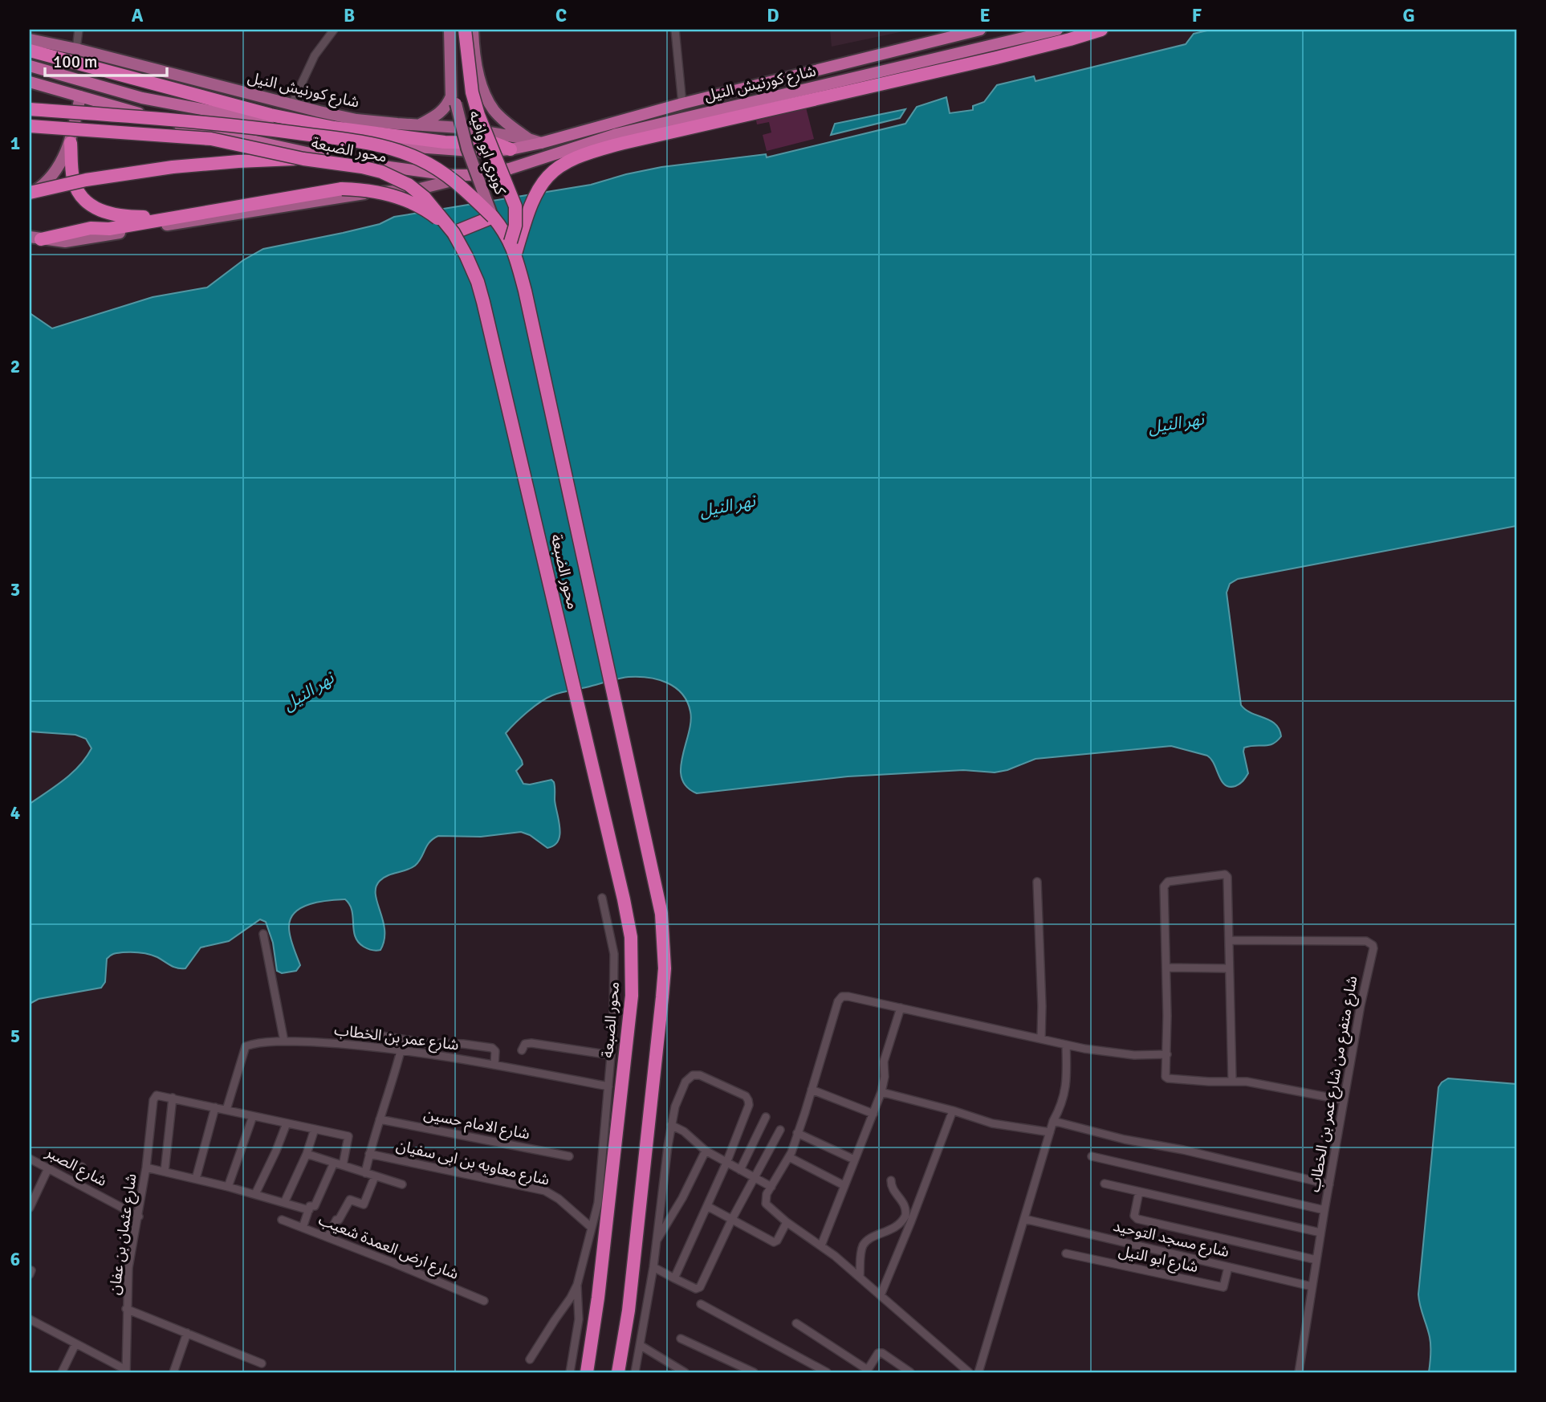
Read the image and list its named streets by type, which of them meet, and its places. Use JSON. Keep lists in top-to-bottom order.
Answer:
{
  "streets": {
    "highway": ["شارع كورنيش النيل", "محور الضبعة"],
    "main road": ["كوبري ابو وافيه"],
    "street": [
      "شارع عمر بن الخطاب",
      "شارع متفرع من شارع عمر بن الخطاب",
      "شارع الامام حسين",
      "شارع معاويه بن ابى سفيان",
      "شارع الصبر",
      "شارع عثمان بن عفان",
      "شارع مسجد التوحيد",
      "شارع ارض العمدة شعيب",
      "شارع ابو النيل"
    ]
  },
  "crossings": [
    ["محور الضبعة", "كوبري ابو وافيه"],
    ["شارع متفرع من شارع عمر بن الخطاب", "شارع مسجد التوحيد"],
    ["شارع الصبر", "شارع عثمان بن عفان"],
    ["شارع مسجد التوحيد", "شارع ابو النيل"]
  ],
  "water": ["نهر النيل"],
  "scale_bar": "100 m",
  "grid": {
    "columns": [
      "A",
      "B",
      "C",
      "D",
      "E",
      "F",
      "G"
    ],
    "rows": [
      "1",
      "2",
      "3",
      "4",
      "5",
      "6"
    ]
  }
}
